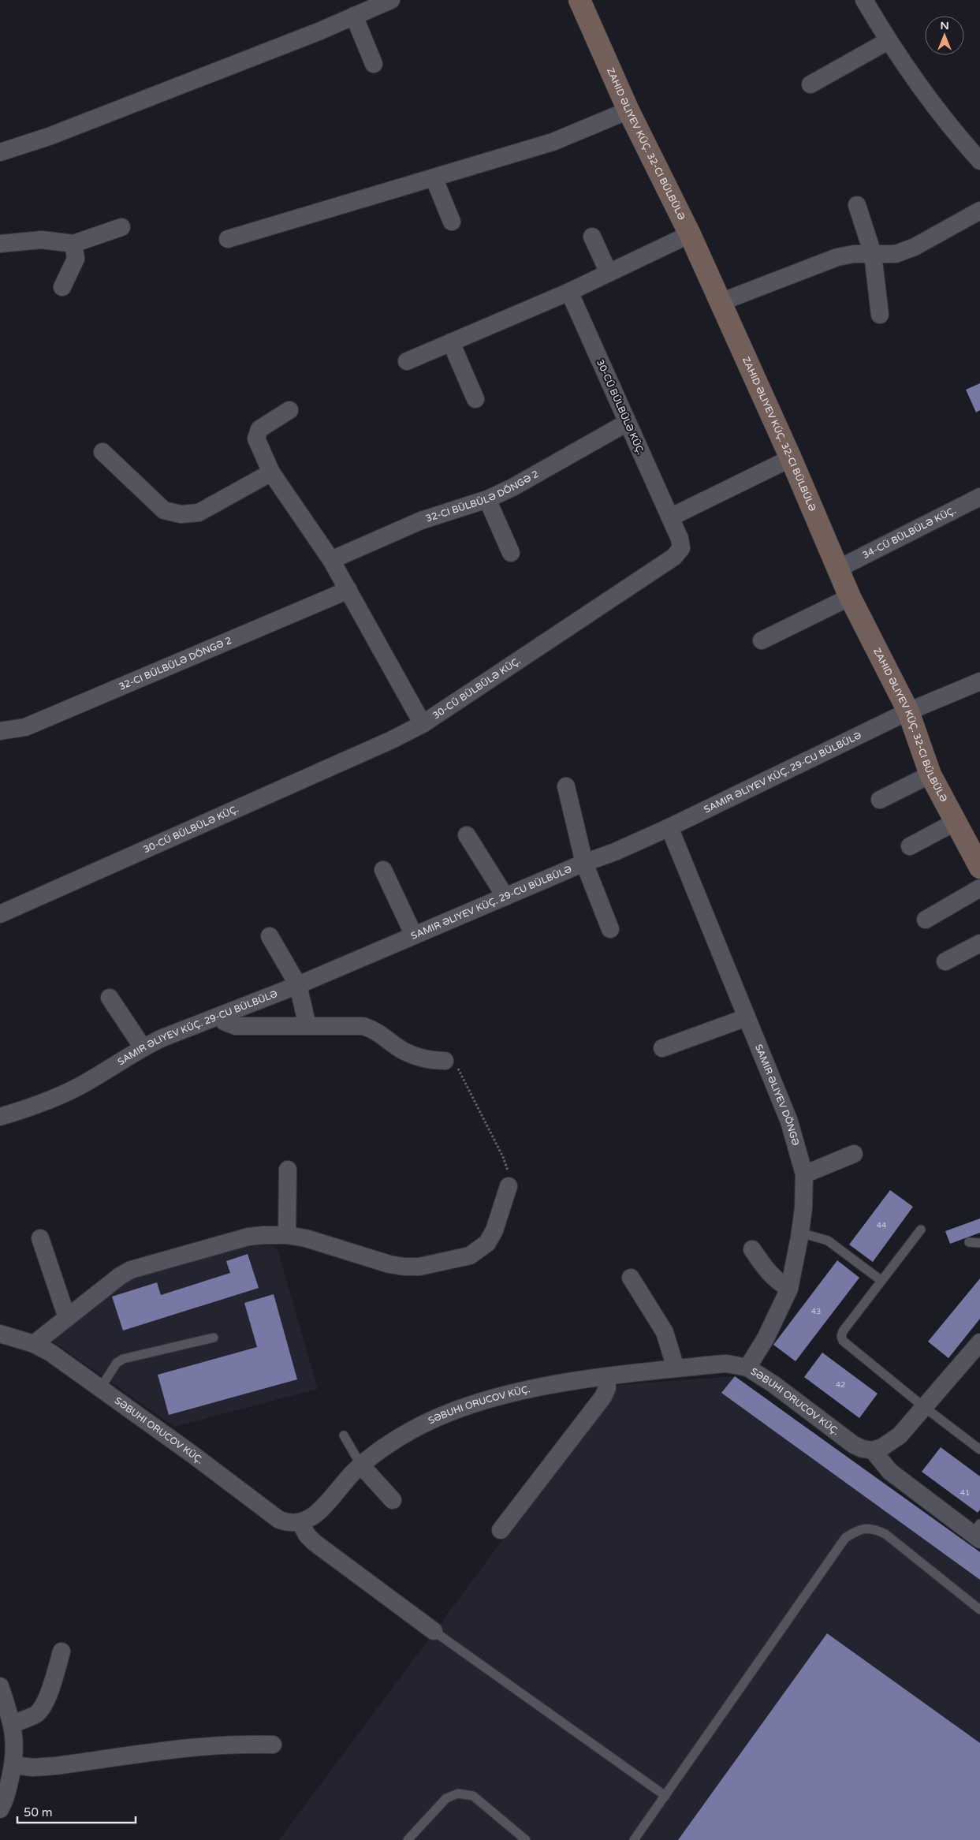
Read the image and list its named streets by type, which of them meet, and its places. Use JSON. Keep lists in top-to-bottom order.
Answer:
{
  "streets": {
    "street": [
      "ZAHID ƏLIYEV KÜÇ. 32-CI BÜLBÜLƏ",
      "30-CÜ BÜLBÜLƏ KÜÇ.",
      "32-CI BÜLBÜLƏ DÖNGƏ 2",
      "34-CÜ BÜLBÜLƏ KÜÇ.",
      "SAMIR ƏLIYEV KÜÇ. 29-CU BÜLBÜLƏ",
      "SAMIR ƏLIYEV DÖNGƏ",
      "SƏBUHI ORUCOV KÜÇ."
    ]
  },
  "crossings": [
    ["ZAHID ƏLIYEV KÜÇ. 32-CI BÜLBÜLƏ", "34-CÜ BÜLBÜLƏ KÜÇ."],
    ["ZAHID ƏLIYEV KÜÇ. 32-CI BÜLBÜLƏ", "SAMIR ƏLIYEV KÜÇ. 29-CU BÜLBÜLƏ"],
    ["30-CÜ BÜLBÜLƏ KÜÇ.", "32-CI BÜLBÜLƏ DÖNGƏ 2"],
    ["SAMIR ƏLIYEV KÜÇ. 29-CU BÜLBÜLƏ", "SAMIR ƏLIYEV DÖNGƏ"],
    ["SAMIR ƏLIYEV DÖNGƏ", "SƏBUHI ORUCOV KÜÇ."]
  ],
  "house_numbers": [
    "44",
    "43",
    "42",
    "41"
  ],
  "scale_bar": "50 m",
  "north": "top"
}
